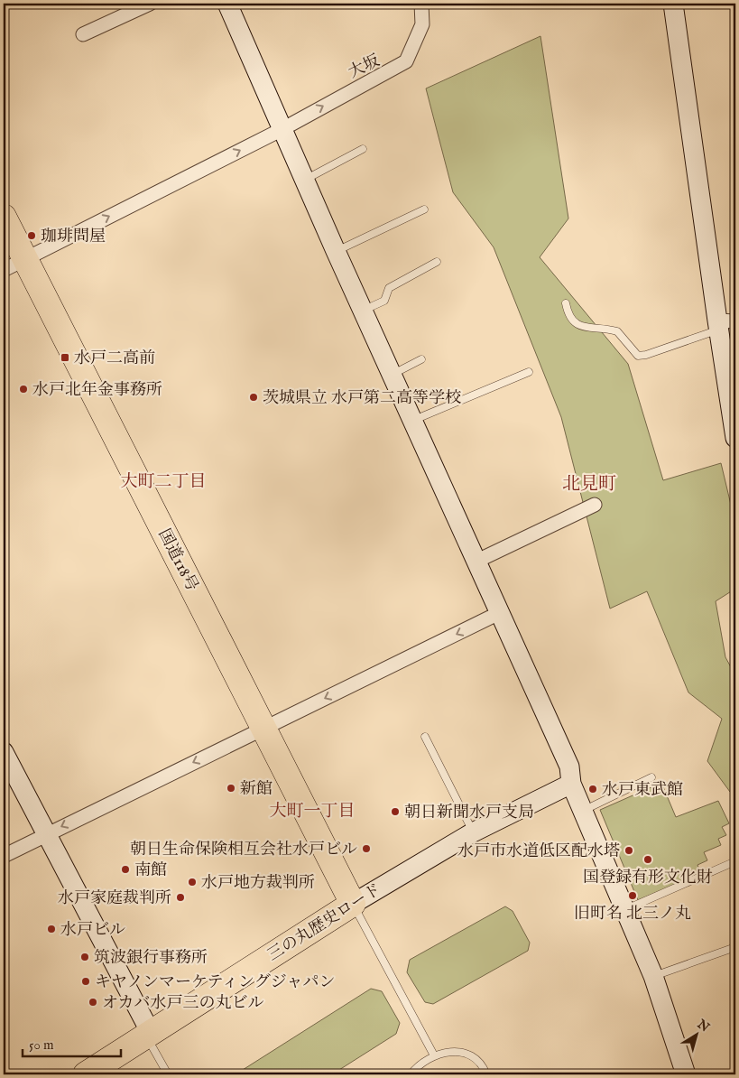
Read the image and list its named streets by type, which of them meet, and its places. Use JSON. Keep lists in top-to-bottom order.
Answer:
{
  "streets": {
    "highway": ["国道118号", "三の丸歴史ロード"],
    "street": ["大坂"]
  },
  "crossings": [
    ["大坂", "国道118号"],
    ["国道118号", "三の丸歴史ロード"]
  ],
  "one_way": ["大坂"],
  "districts": ["大町二丁目", "北見町", "大町一丁目"],
  "places": {
    "other": [
      "珈琲問屋",
      "水戸北年金事務所",
      "茨城県立 水戸第二高等学校",
      "新館",
      "水戸東武館",
      "朝日新聞水戸支局",
      "朝日生命保険相互会社水戸ビル",
      "水戸市水道低区配水塔",
      "国登録有形文化財",
      "南館",
      "水戸地方裁判所",
      "旧町名 北三ノ丸",
      "水戸家庭裁判所",
      "水戸ビル",
      "筑波銀行事務所",
      "キヤノンマーケティングジャパン",
      "オカバ水戸三の丸ビル"
    ],
    "transit": ["水戸二高前"]
  },
  "scale_bar": "50 m",
  "north": "top right"
}
